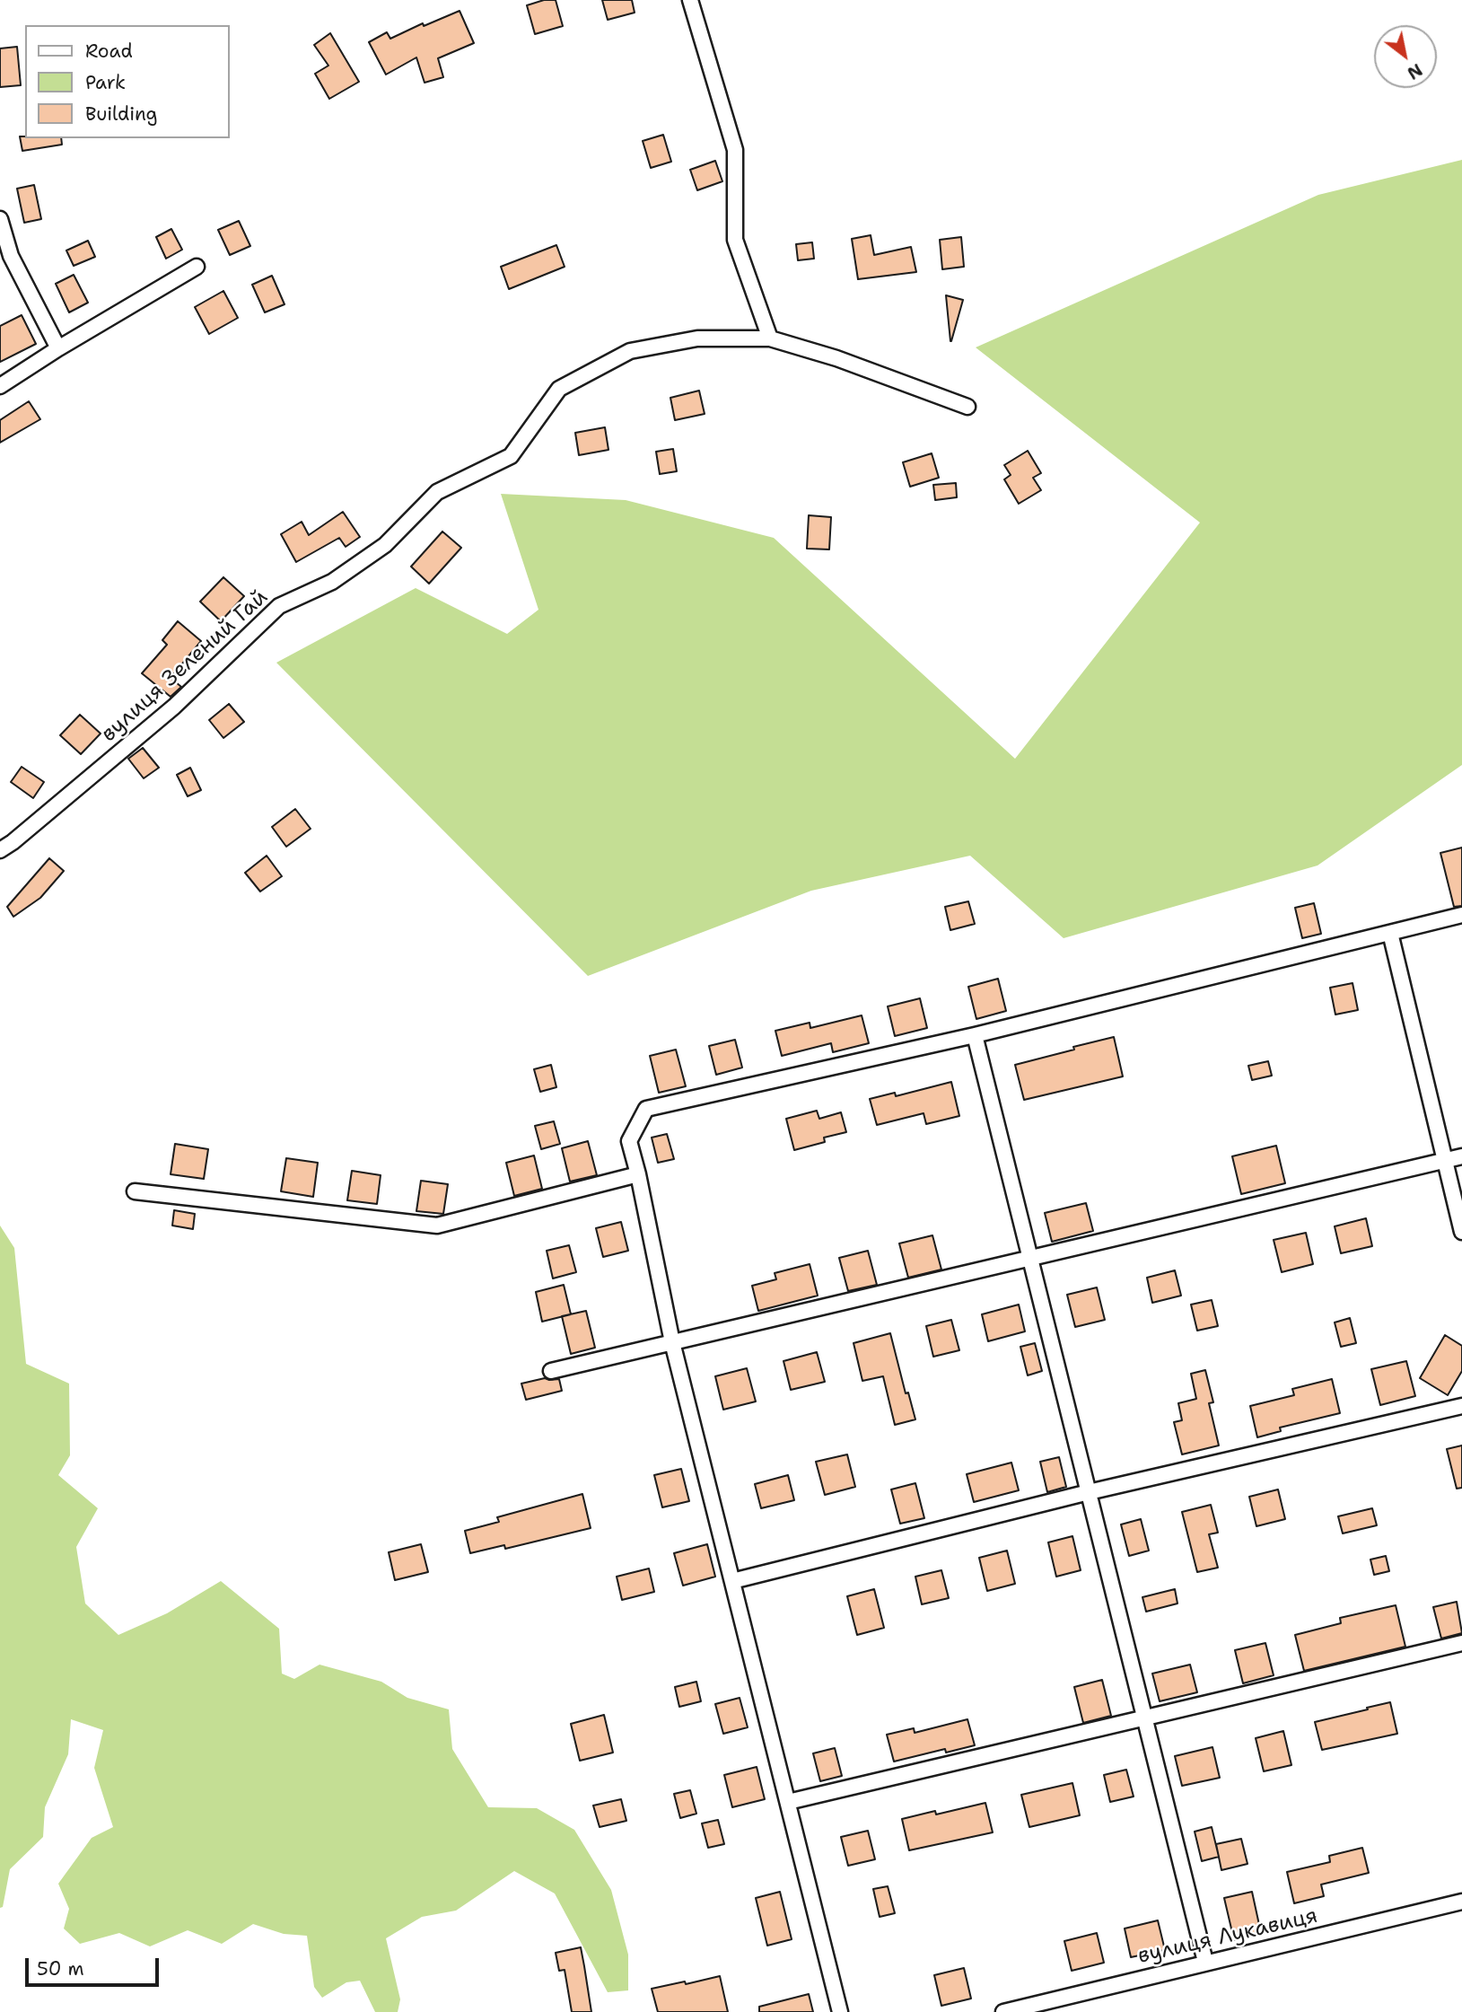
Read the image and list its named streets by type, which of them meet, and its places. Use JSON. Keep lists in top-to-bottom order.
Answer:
{
  "streets": {
    "street": ["вулиця Зелений Гай", "вулиця Лукавиця"]
  },
  "legend": ["Road", "Park", "Building"],
  "scale_bar": "50 m",
  "north": "bottom right"
}
